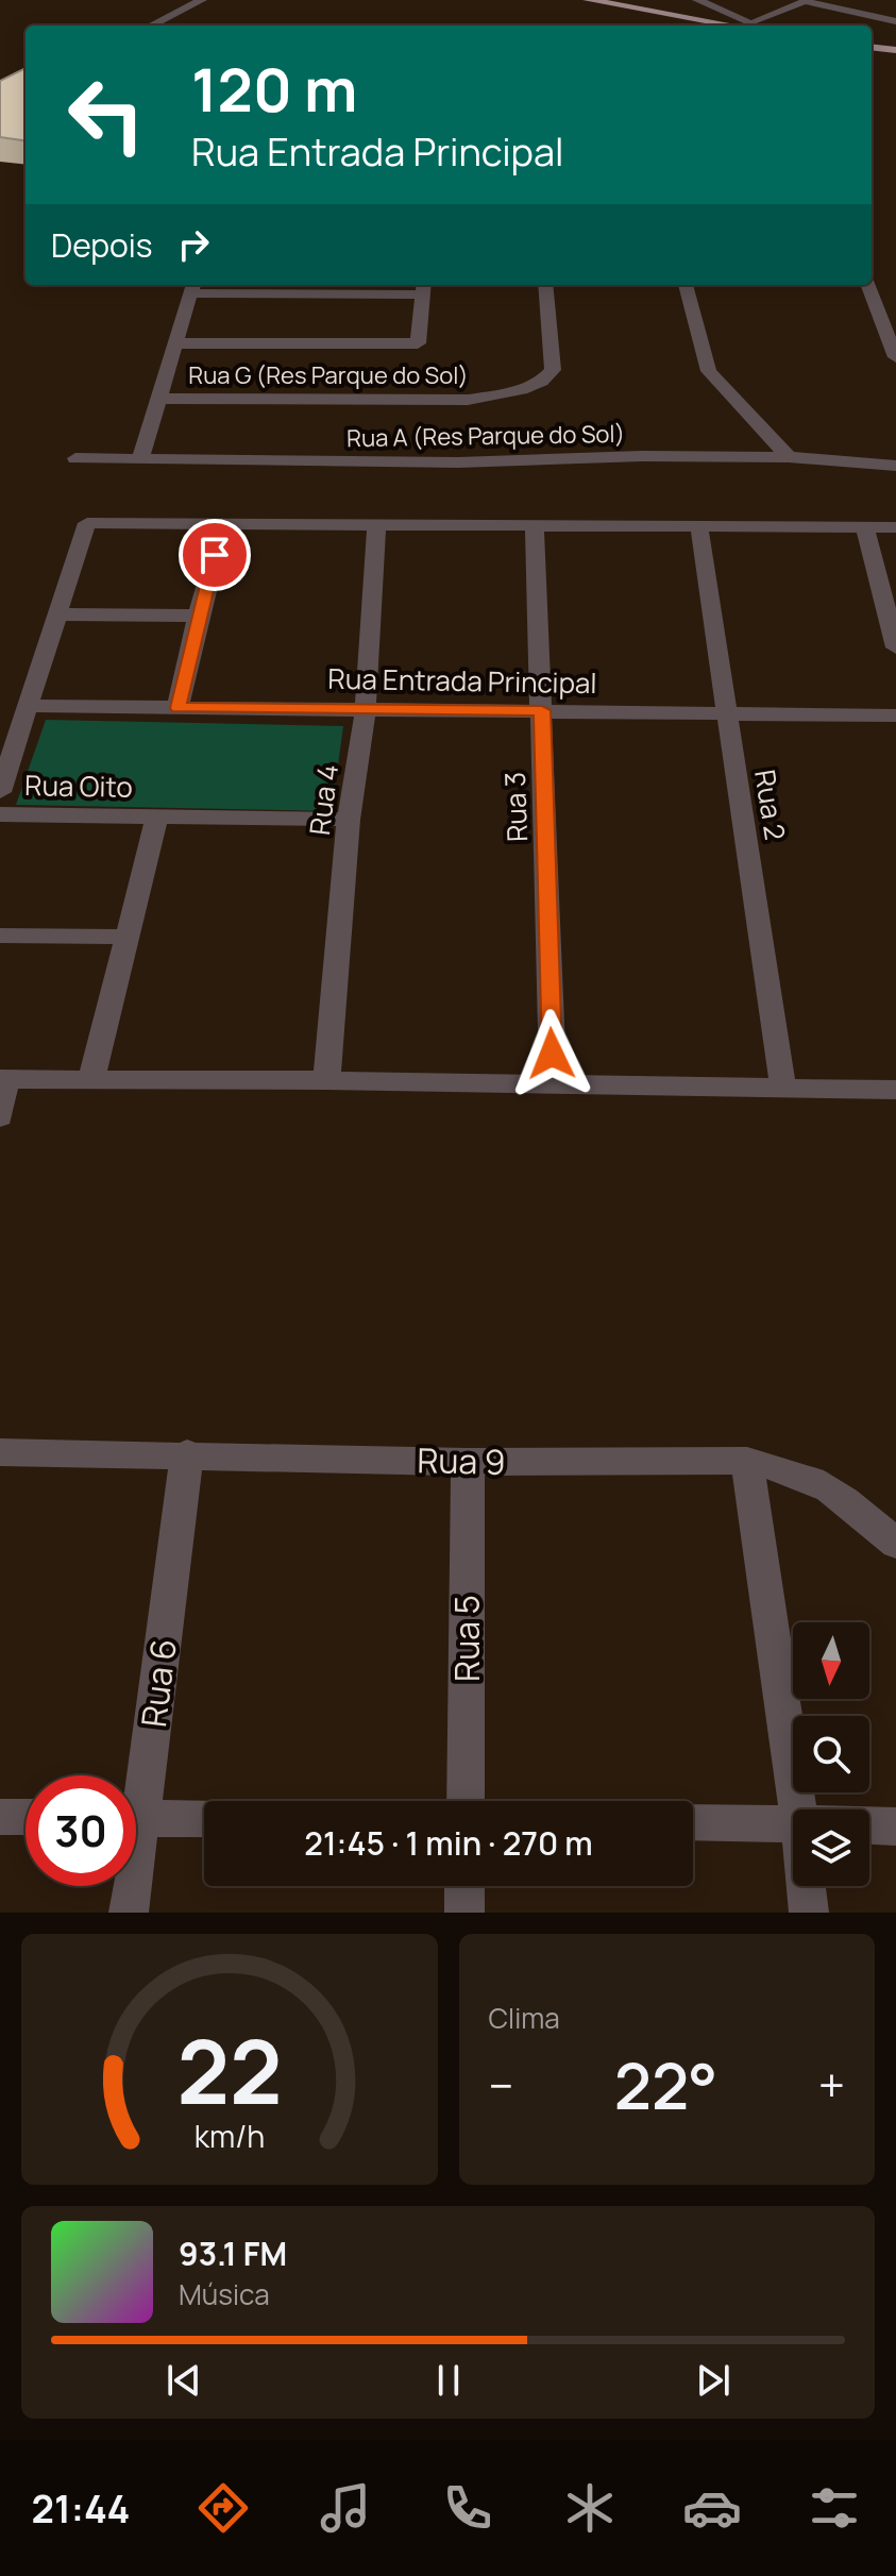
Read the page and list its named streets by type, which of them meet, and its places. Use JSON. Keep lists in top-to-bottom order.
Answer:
{
  "streets": {
    "street": [
      "Rua G (Res Parque do Sol)",
      "Rua A (Res Parque do Sol)",
      "Rua Entrada Principal",
      "Rua Oito",
      "Rua 4",
      "Rua 2",
      "Rua 3",
      "Rua 9",
      "Rua 5",
      "Rua 6"
    ]
  },
  "crossings": [
    ["Rua Entrada Principal", "Rua 4"],
    ["Rua Entrada Principal", "Rua 2"],
    ["Rua Entrada Principal", "Rua 3"],
    ["Rua Oito", "Rua 4"],
    ["Rua 9", "Rua 5"],
    ["Rua 9", "Rua 6"]
  ],
  "north": "bottom",
  "page": {
    "turn": ["120 m", "Rua Entrada Principal"],
    "then": "Depois",
    "limit": "30",
    "trip": "21:45 · 1 min · 270 m",
    "tile": "Clima",
    "heat": ["−", "22°", "+"],
    "song": ["93.1 FM", "Música"],
    "tabs": "21:44",
    "gauge": ["22", "km/h"]
  }
}
